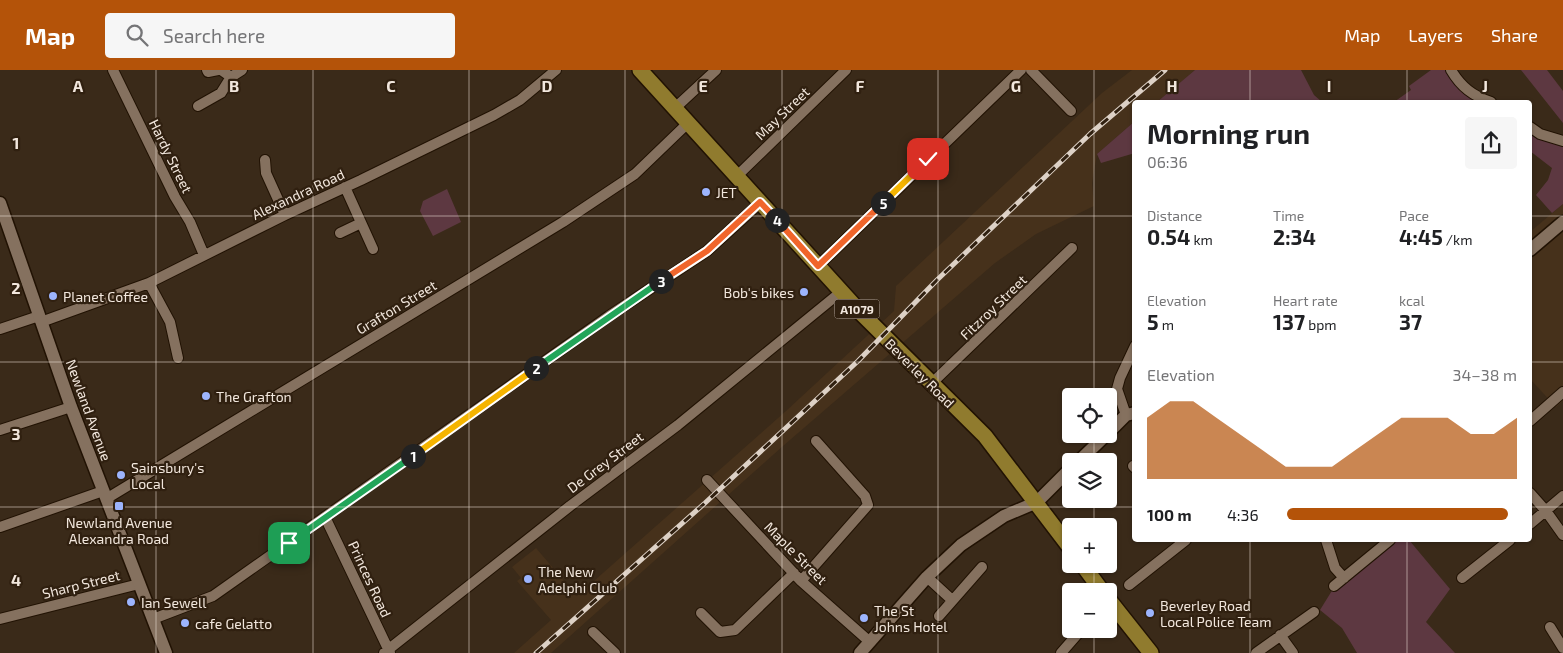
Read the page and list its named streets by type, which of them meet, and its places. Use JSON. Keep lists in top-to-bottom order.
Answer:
{
  "streets": {
    "main road": ["A1079", "Beverley Road"],
    "street": [
      "May Street",
      "Hardy Street",
      "Alexandra Road",
      "Grafton Street",
      "Fitzroy Street",
      "Newland Avenue",
      "De Grey Street",
      "Maple Street",
      "Princes Road",
      "Sharp Street"
    ]
  },
  "crossings": [
    ["May Street", "Beverley Road"],
    ["Hardy Street", "Alexandra Road"],
    ["Alexandra Road", "Newland Avenue"],
    ["Grafton Street", "Beverley Road"],
    ["Grafton Street", "Newland Avenue"],
    ["Fitzroy Street", "Beverley Road"],
    ["Beverley Road", "De Grey Street"],
    ["Newland Avenue", "Sharp Street"],
    ["De Grey Street", "Princes Road"]
  ],
  "places": {
    "other": [
      "JET",
      "Bob's bikes",
      "Planet Coffee",
      "The Grafton",
      "Sainsbury's Local",
      "The New Adelphi Club",
      "Ian Sewell",
      "Beverley Road Local Police Team",
      "The St Johns Hotel",
      "cafe Gelatto"
    ],
    "transit": ["Newland Avenue Alexandra Road"]
  },
  "page": {
    "header": "Map",
    "search": "Search here",
    "nav": ["Map", "Layers", "Share"],
    "heading": ["Morning run", "06:36"],
    "stats": [
      ["Distance", "0.54 km"],
      ["Time", "2:34"],
      ["Pace", "4:45 /km"],
      ["Elevation", "5 m"],
      ["Heart rate", "137 bpm"],
      ["kcal", "37"]
    ],
    "pins": [
      "5",
      "4",
      "3",
      "2",
      "1"
    ],
    "chart": ["Elevation", "34–38 m"],
    "map_buttons": ["+", "−"],
    "list": [
      {
        "name": "100 m",
        "note": "4:36"
      }
    ]
  },
  "grid": {
    "columns": [
      "A",
      "B",
      "C",
      "D",
      "E",
      "F",
      "G",
      "H",
      "I",
      "J"
    ],
    "rows": [
      "1",
      "2",
      "3",
      "4"
    ]
  }
}
